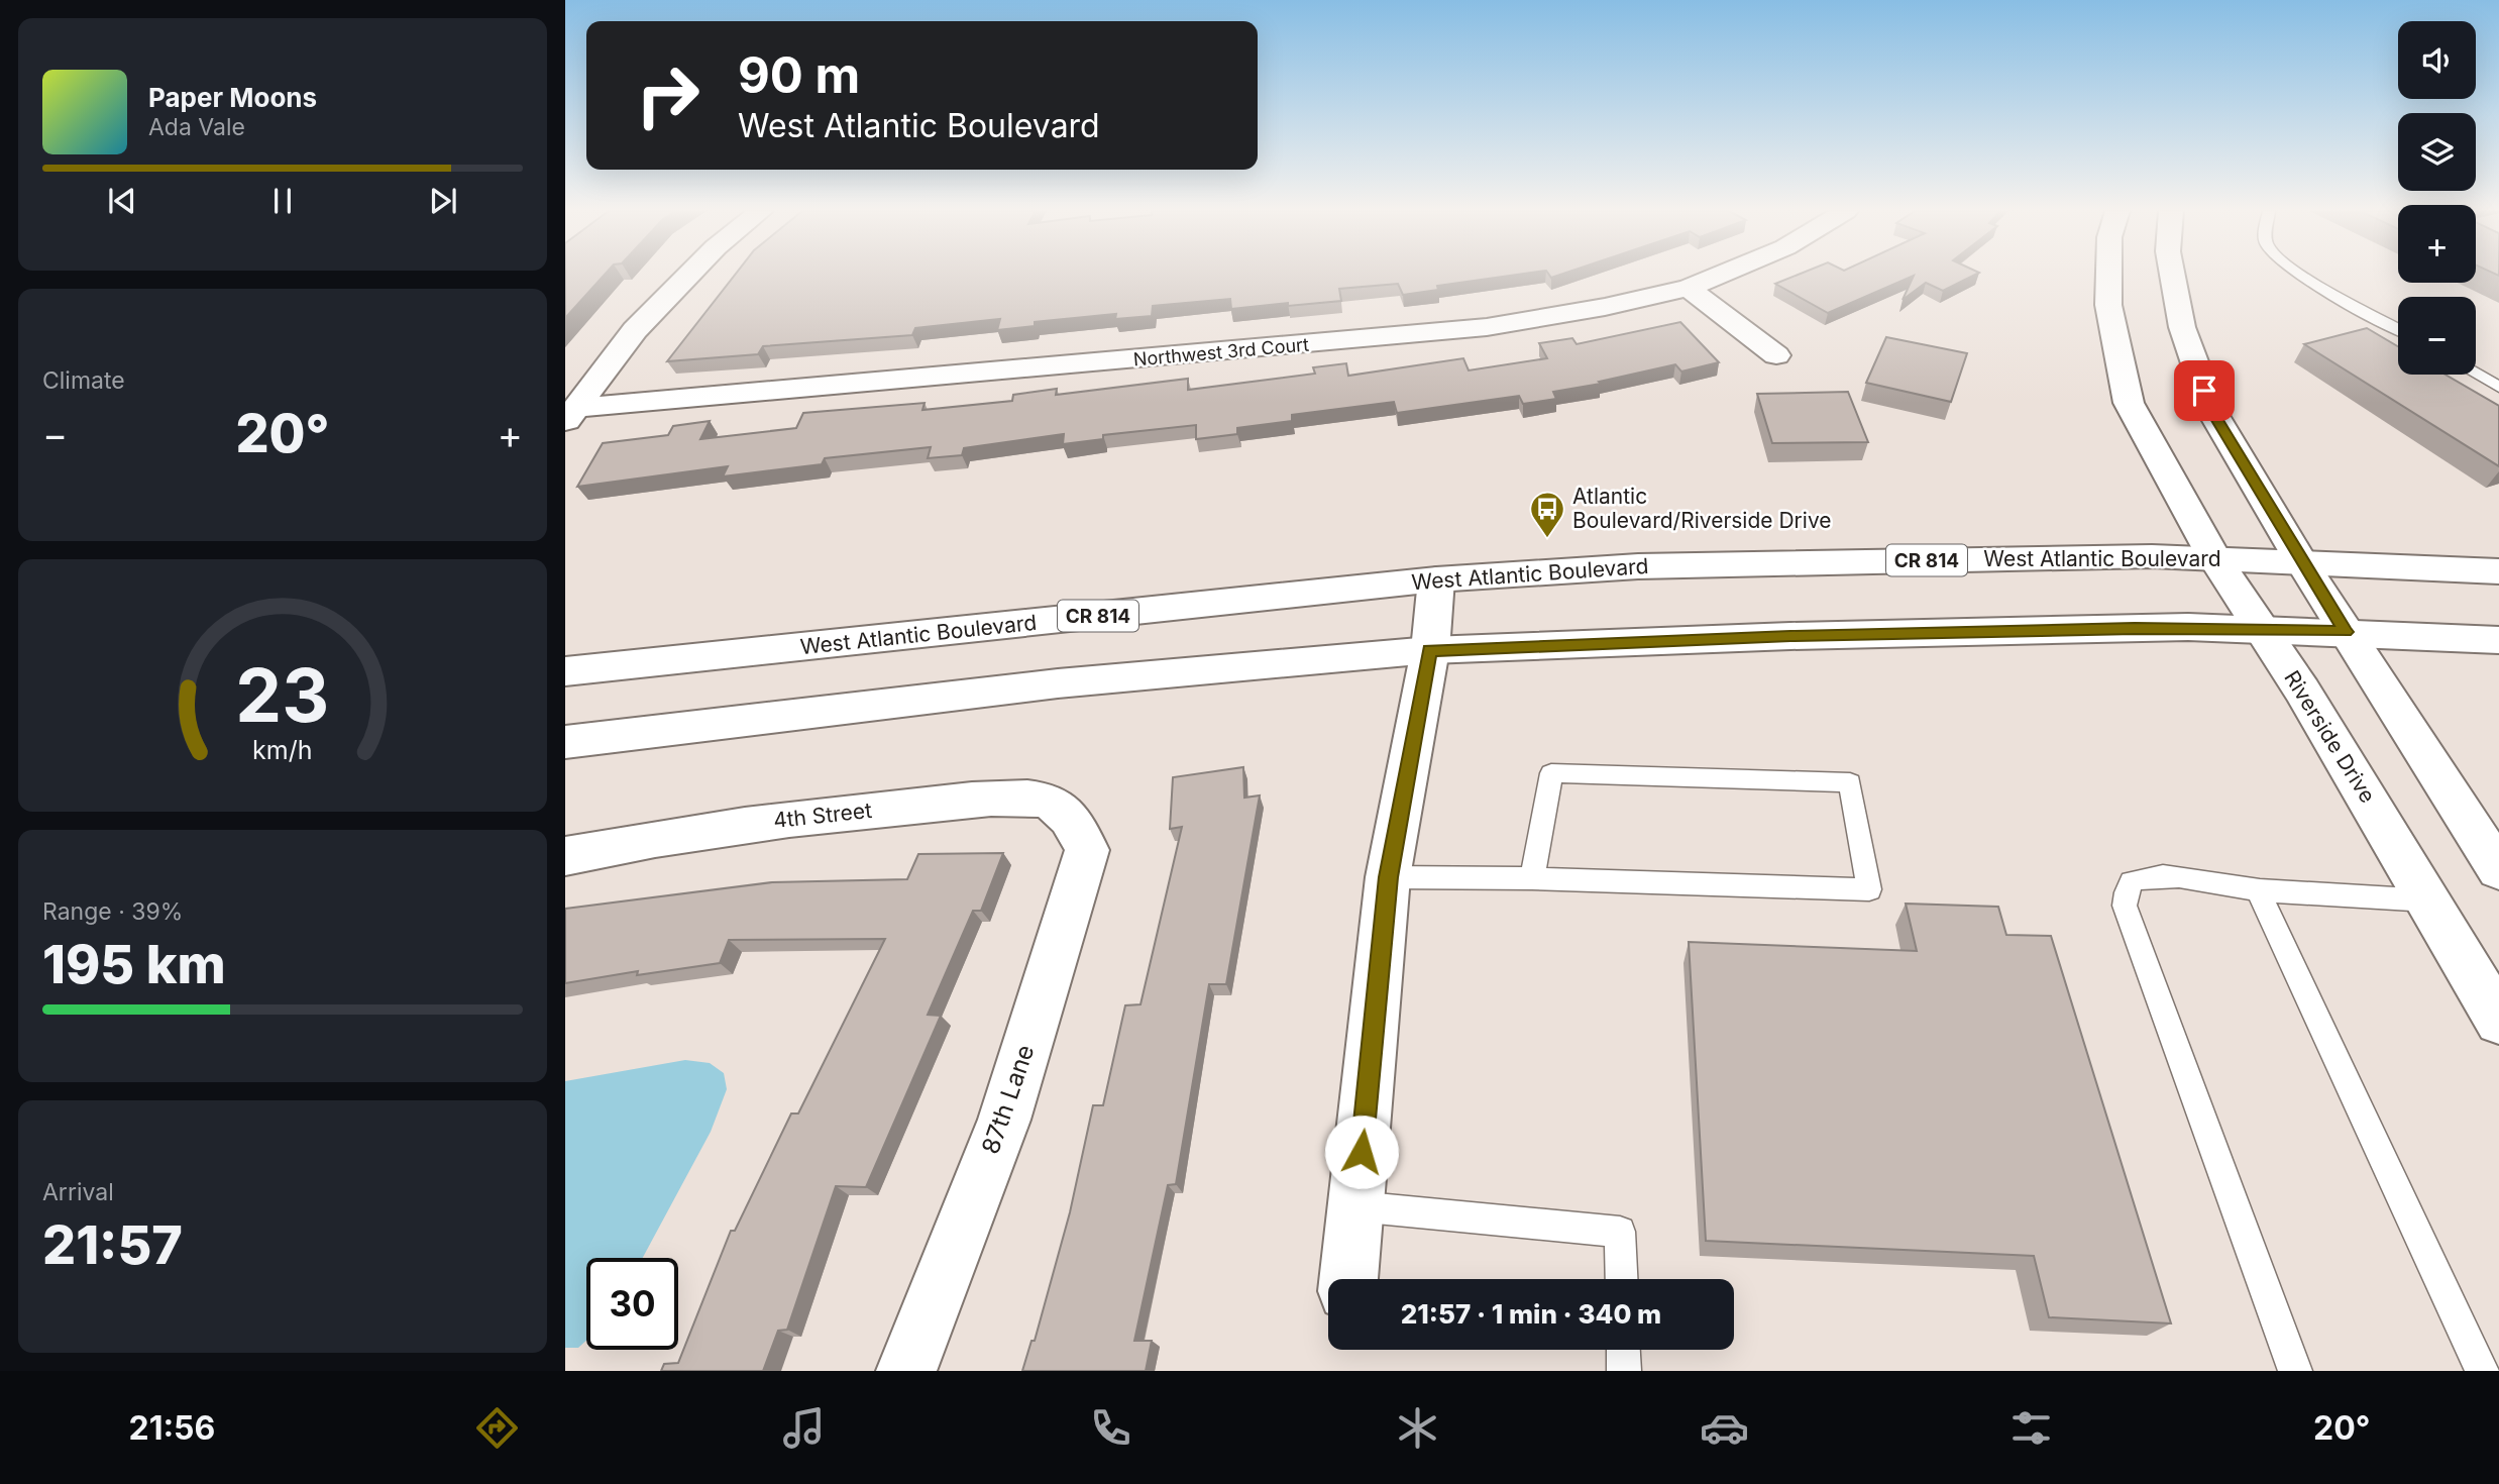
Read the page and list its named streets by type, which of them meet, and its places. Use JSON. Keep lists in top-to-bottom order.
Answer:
{
  "streets": {
    "street": [
      "Northwest 3rd Court",
      "West Atlantic Boulevard",
      "CR 814",
      "Riverside Drive",
      "4th Street",
      "87th Lane"
    ]
  },
  "crossings": [
    ["West Atlantic Boulevard", "Riverside Drive"],
    ["4th Street", "87th Lane"]
  ],
  "places": {
    "bus stop": ["Atlantic Boulevard/Riverside Drive"]
  },
  "page": {
    "map_buttons": ["+", "−"],
    "turn": ["90 m", "West Atlantic Boulevard"],
    "song": ["Paper Moons", "Ada Vale"],
    "tile": [
      "Climate",
      ["Range · 39%", "195 km"],
      ["Arrival", "21:57"]
    ],
    "heat": ["−", "20°", "+"],
    "limit": "30",
    "trip": "21:57 · 1 min · 340 m",
    "tabs": ["21:56", "20°"],
    "gauge": ["23", "km/h"]
  }
}
